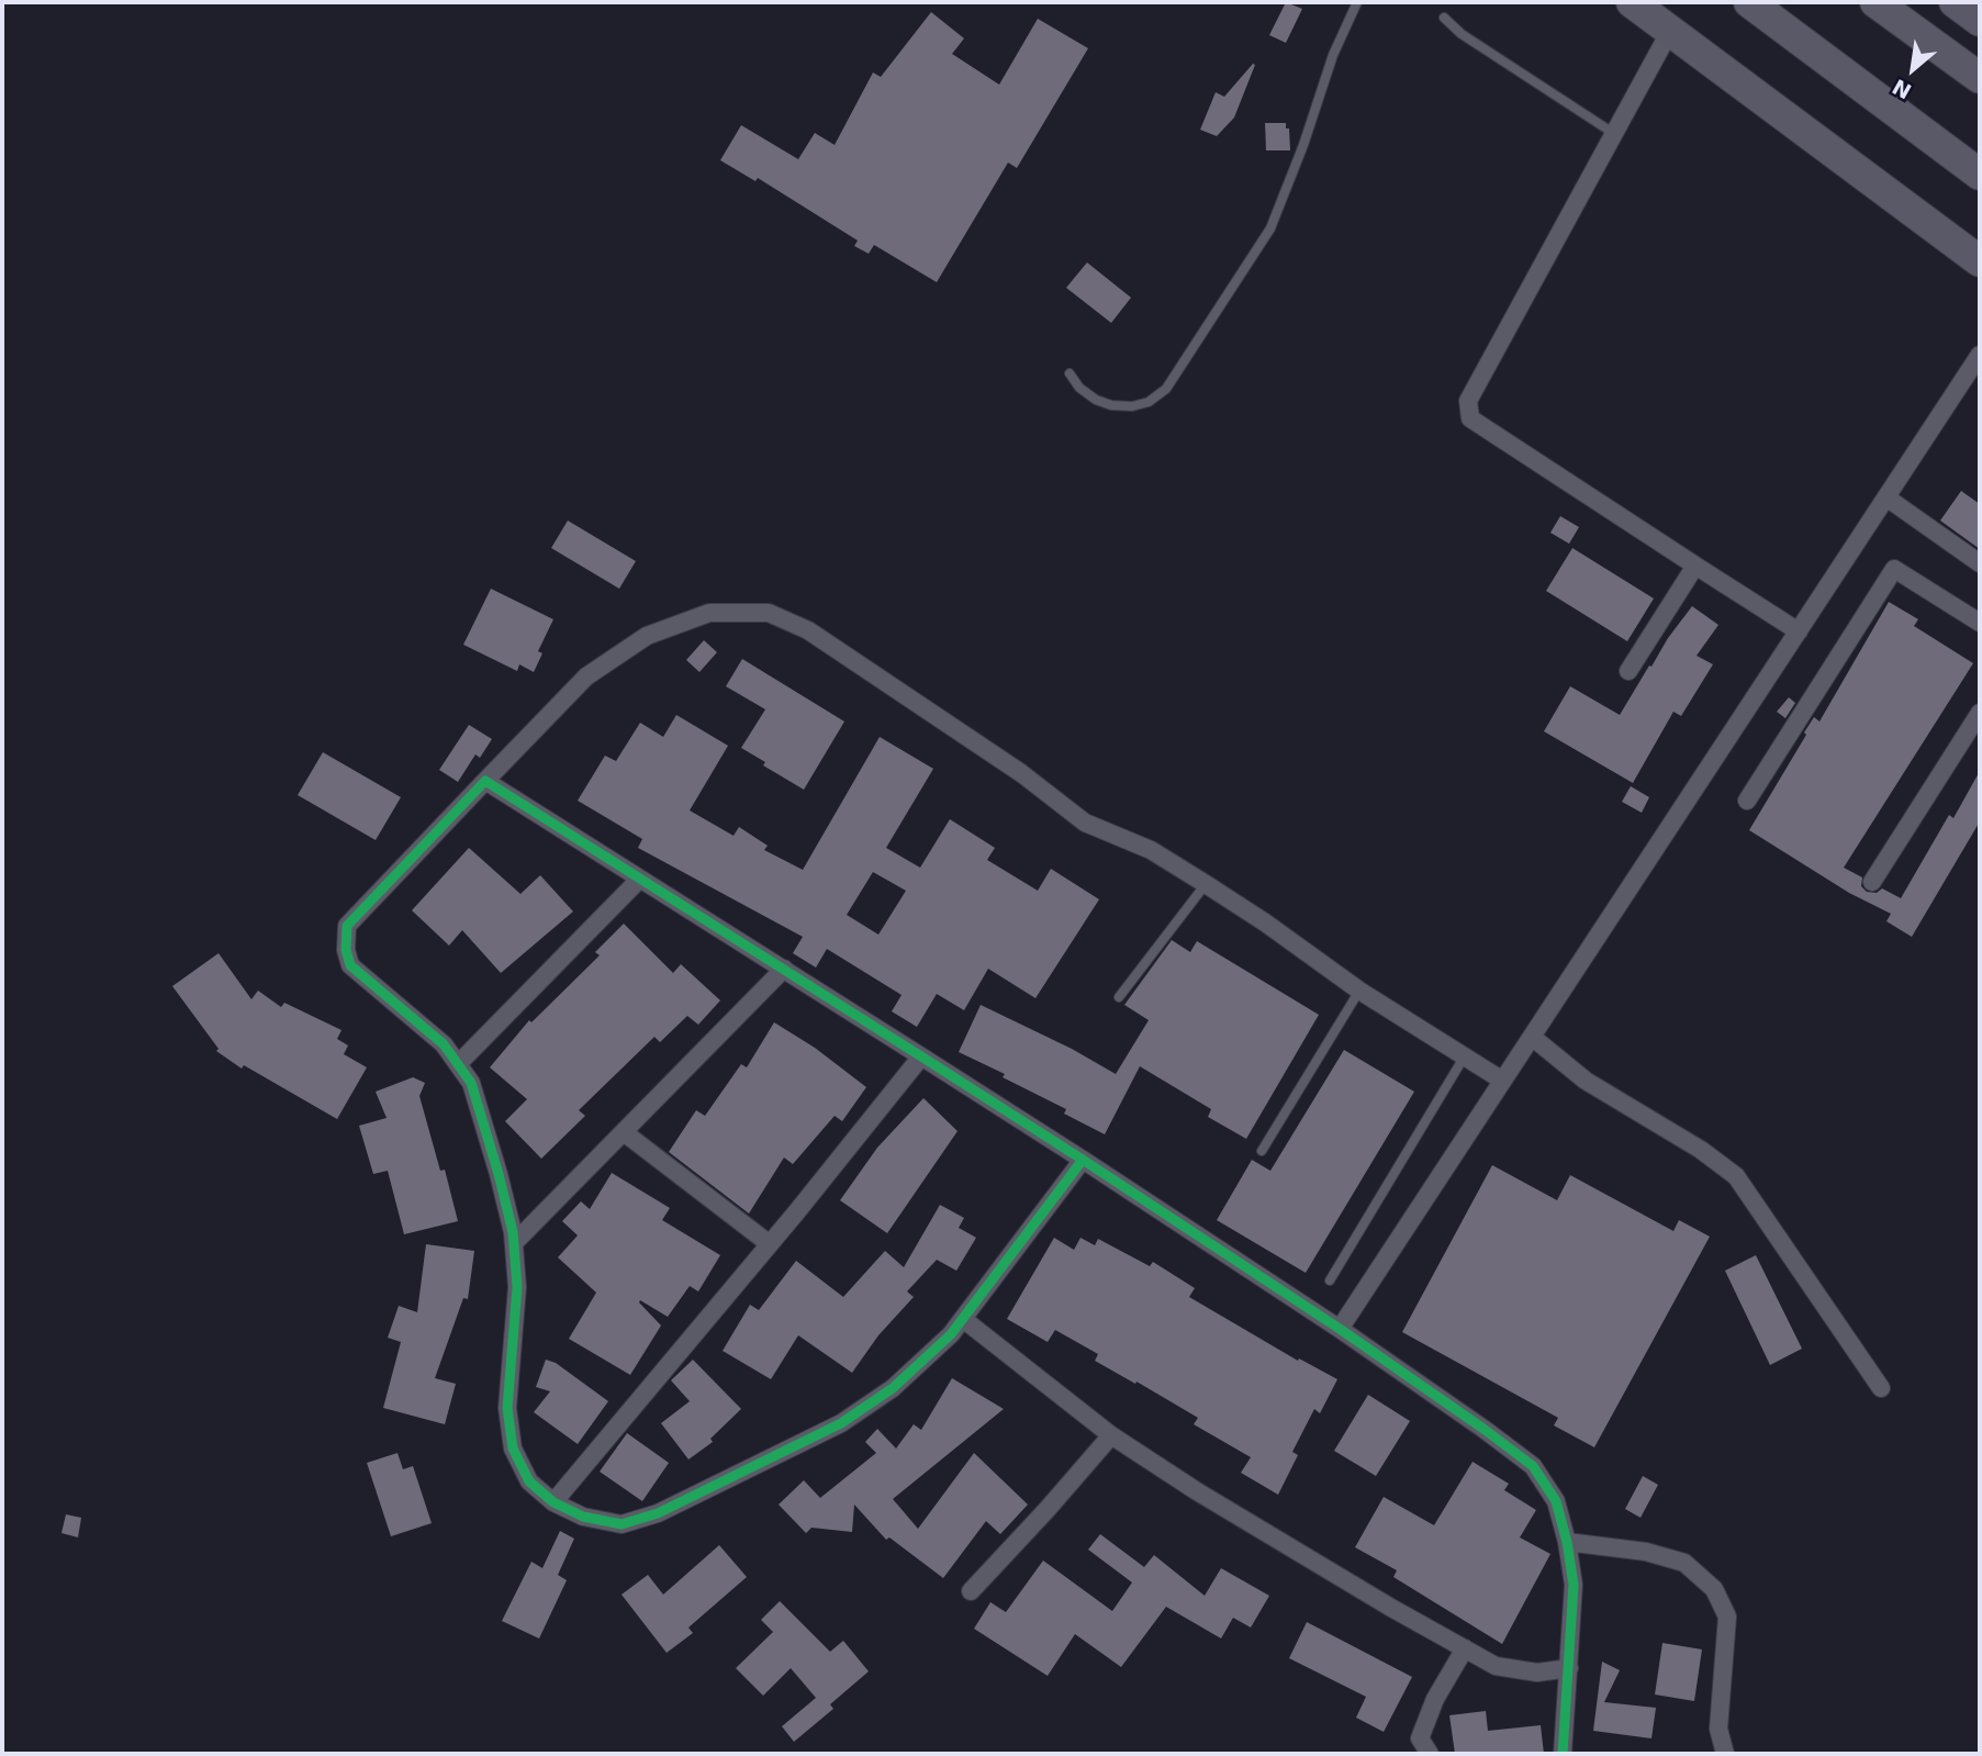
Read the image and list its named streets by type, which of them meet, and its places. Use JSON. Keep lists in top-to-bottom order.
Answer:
{
  "north": "bottom left"
}
